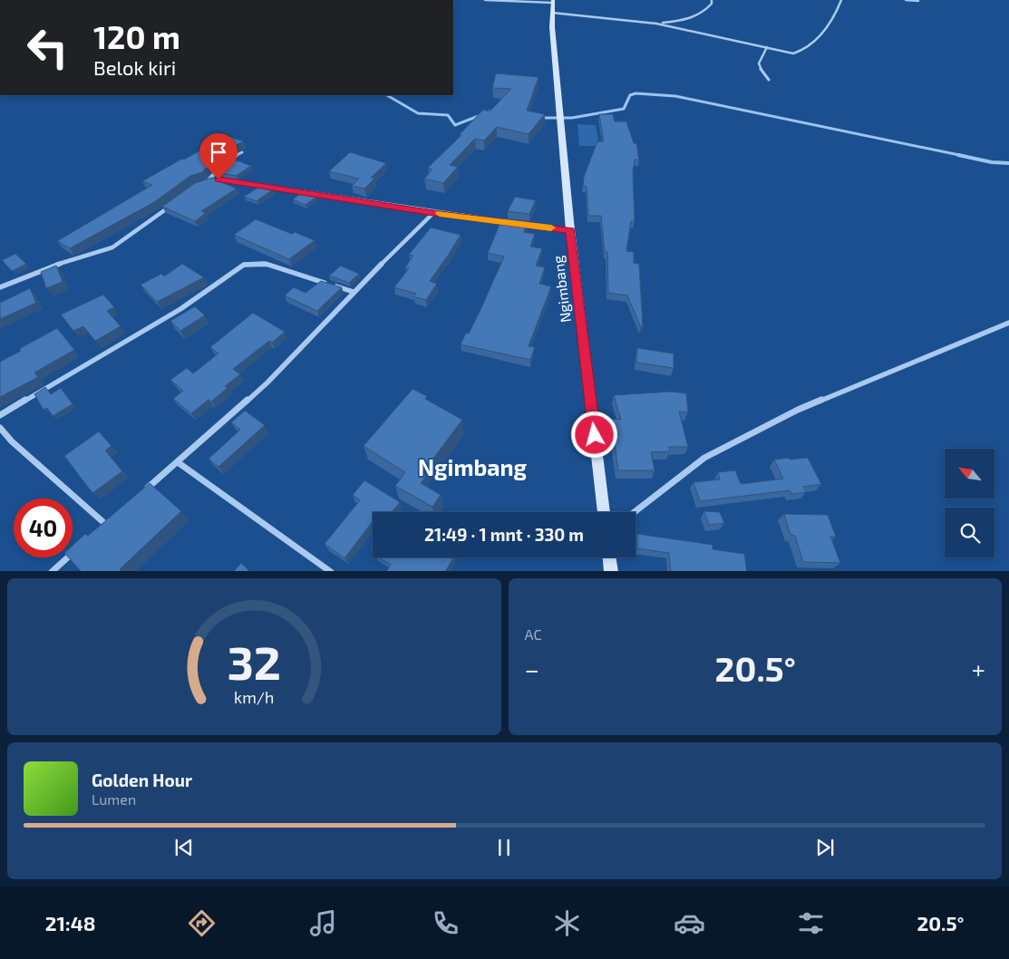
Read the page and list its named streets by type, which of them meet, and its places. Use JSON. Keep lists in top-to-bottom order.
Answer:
{
  "streets": {
    "street": ["Ngimbang"]
  },
  "districts": ["Ngimbang"],
  "north": "top left",
  "page": {
    "turn": ["120 m", "Belok kiri"],
    "limit": "40",
    "trip": "21:49 · 1 mnt · 330 m",
    "tile": "AC",
    "heat": ["−", "20.5°", "+"],
    "song": ["Golden Hour", "Lumen"],
    "tabs": ["21:48", "20.5°"],
    "gauge": ["32", "km/h"]
  }
}
